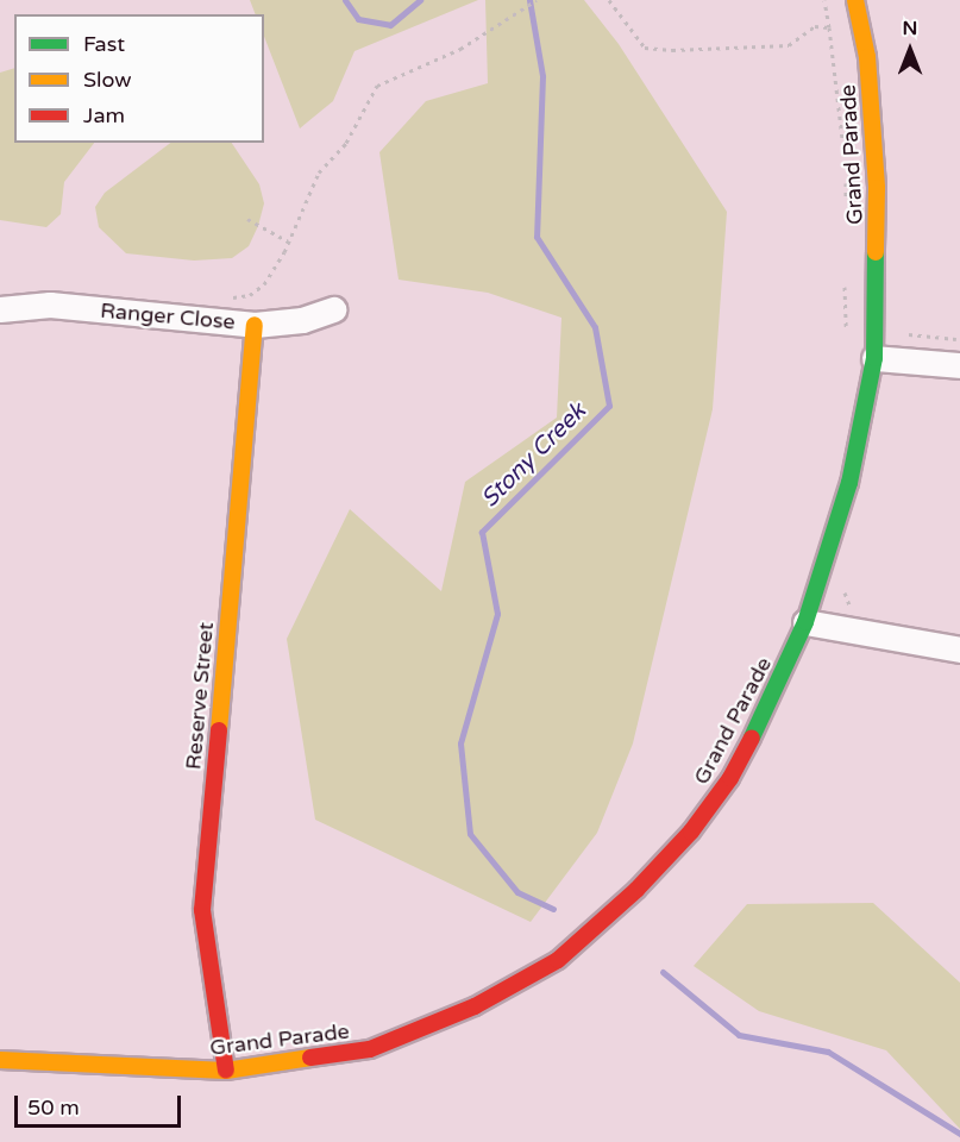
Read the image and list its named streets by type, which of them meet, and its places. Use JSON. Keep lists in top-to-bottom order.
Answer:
{
  "streets": {
    "street": ["Grand Parade", "Ranger Close", "Reserve Street"]
  },
  "crossings": [
    ["Grand Parade", "Reserve Street"],
    ["Ranger Close", "Reserve Street"]
  ],
  "water": ["Stony Creek"],
  "legend": ["Fast", "Slow", "Jam"],
  "scale_bar": "50 m",
  "north": "top"
}
